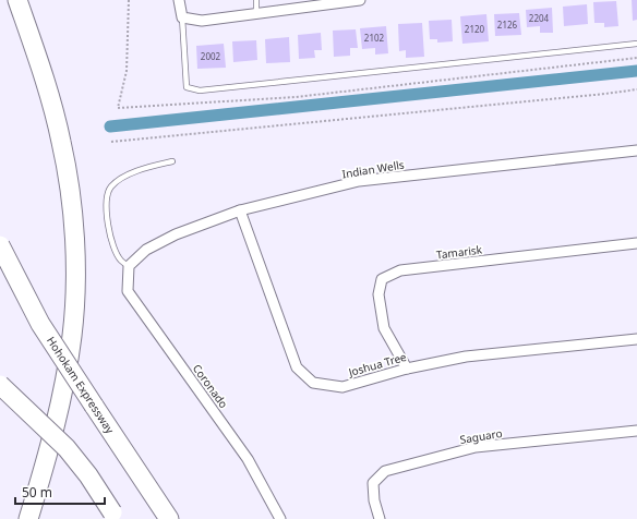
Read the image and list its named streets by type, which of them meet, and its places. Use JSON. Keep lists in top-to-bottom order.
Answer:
{
  "streets": {
    "highway": ["Hohokam Expressway"],
    "street": [
      "Indian Wells",
      "Tamarisk",
      "Joshua Tree",
      "Coronado",
      "Saguaro"
    ]
  },
  "crossings": [
    ["Indian Wells", "Joshua Tree"],
    ["Indian Wells", "Coronado"],
    ["Tamarisk", "Joshua Tree"]
  ],
  "house_numbers": [
    "2204",
    "2126",
    "2120",
    "2102",
    "2002"
  ],
  "scale_bar": "50 m"
}
